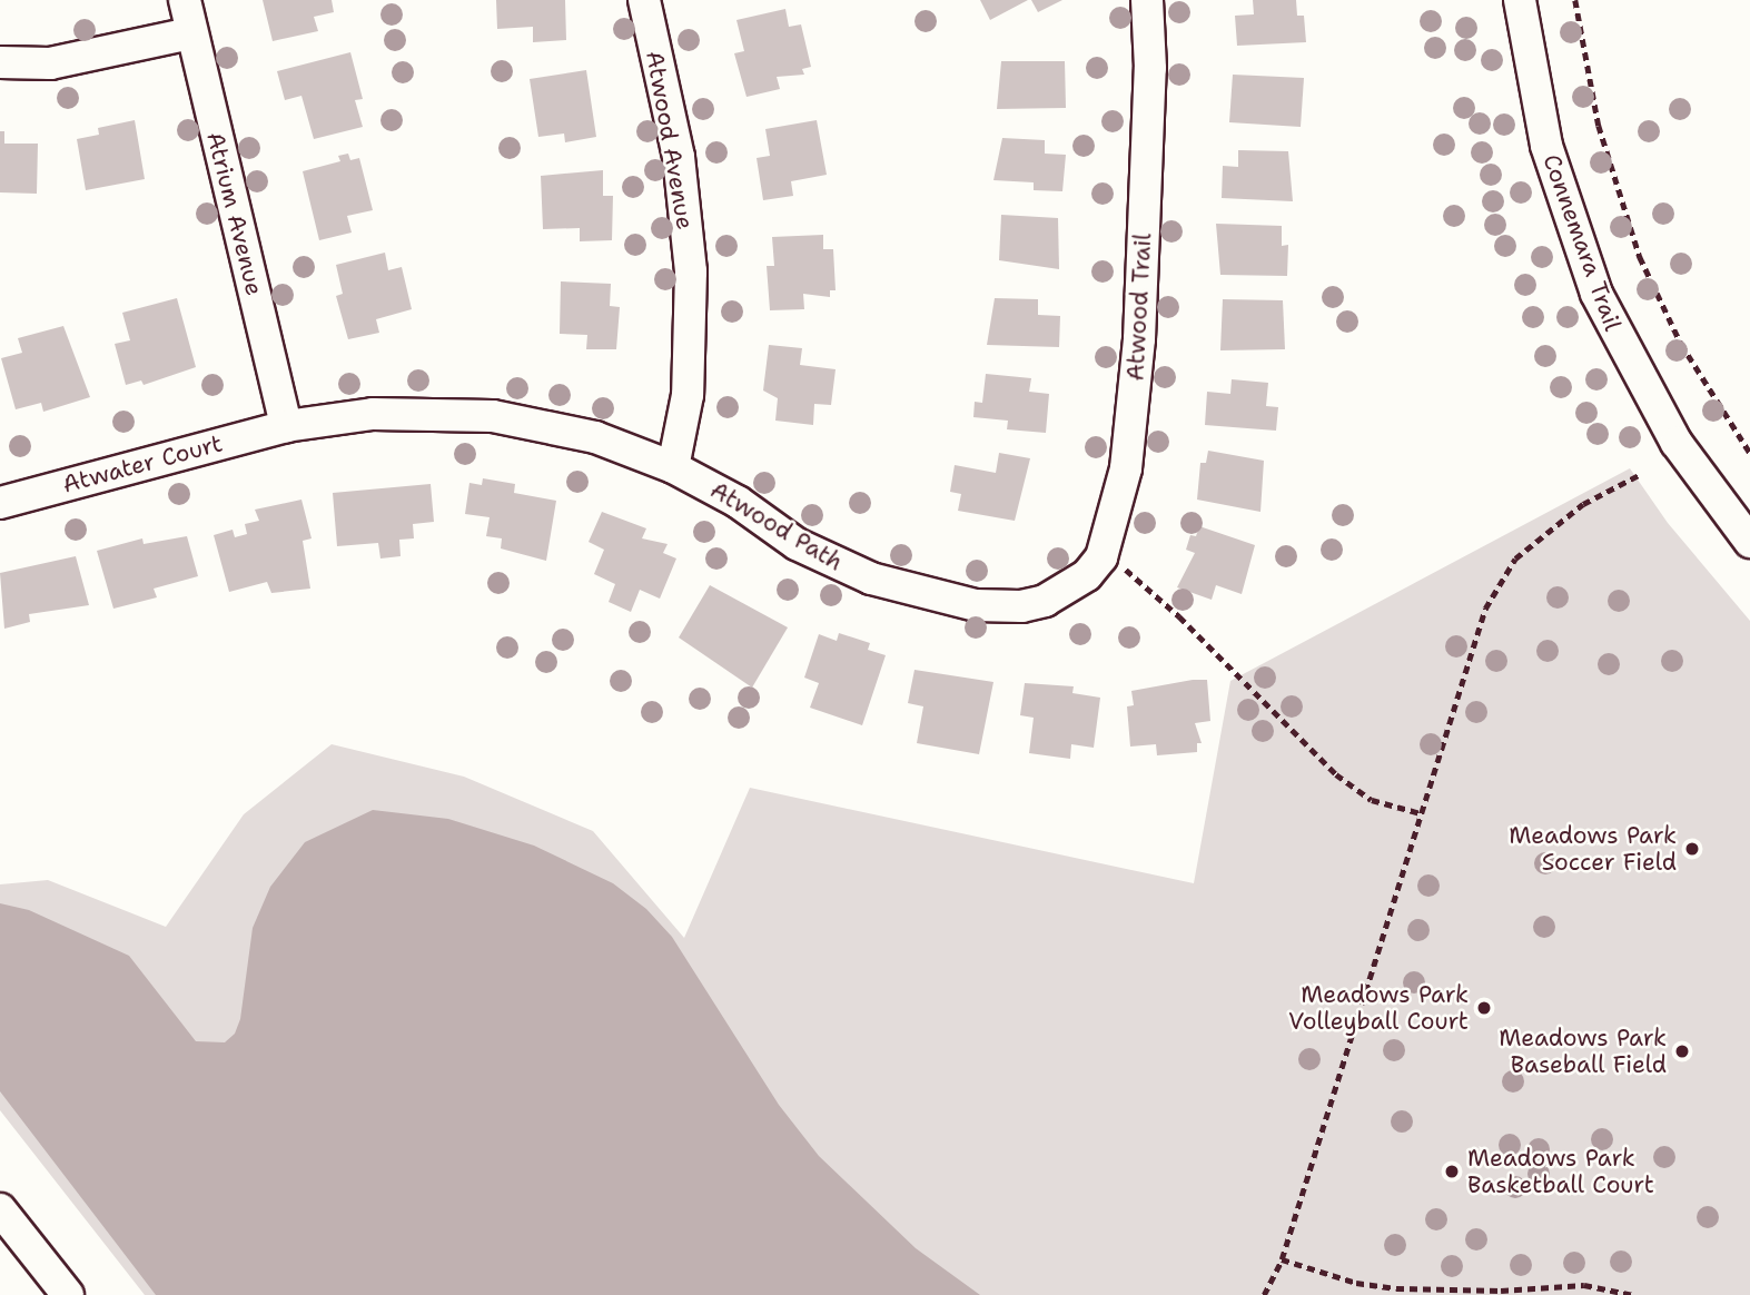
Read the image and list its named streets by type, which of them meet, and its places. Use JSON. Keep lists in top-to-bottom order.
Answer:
{
  "streets": {
    "street": [
      "Atwood Avenue",
      "Atrium Avenue",
      "Connemara Trail",
      "Atwood Trail",
      "Atwater Court",
      "Atwood Path"
    ]
  },
  "crossings": [
    ["Atwood Avenue", "Atwater Court"],
    ["Atwood Avenue", "Atwood Path"],
    ["Atrium Avenue", "Atwater Court"],
    ["Atwood Trail", "Atwood Path"],
    ["Atwater Court", "Atwood Path"]
  ],
  "places": [
    "Meadows Park Soccer Field",
    "Meadows Park Volleyball Court",
    "Meadows Park Baseball Field",
    "Meadows Park Basketball Court"
  ]
}
